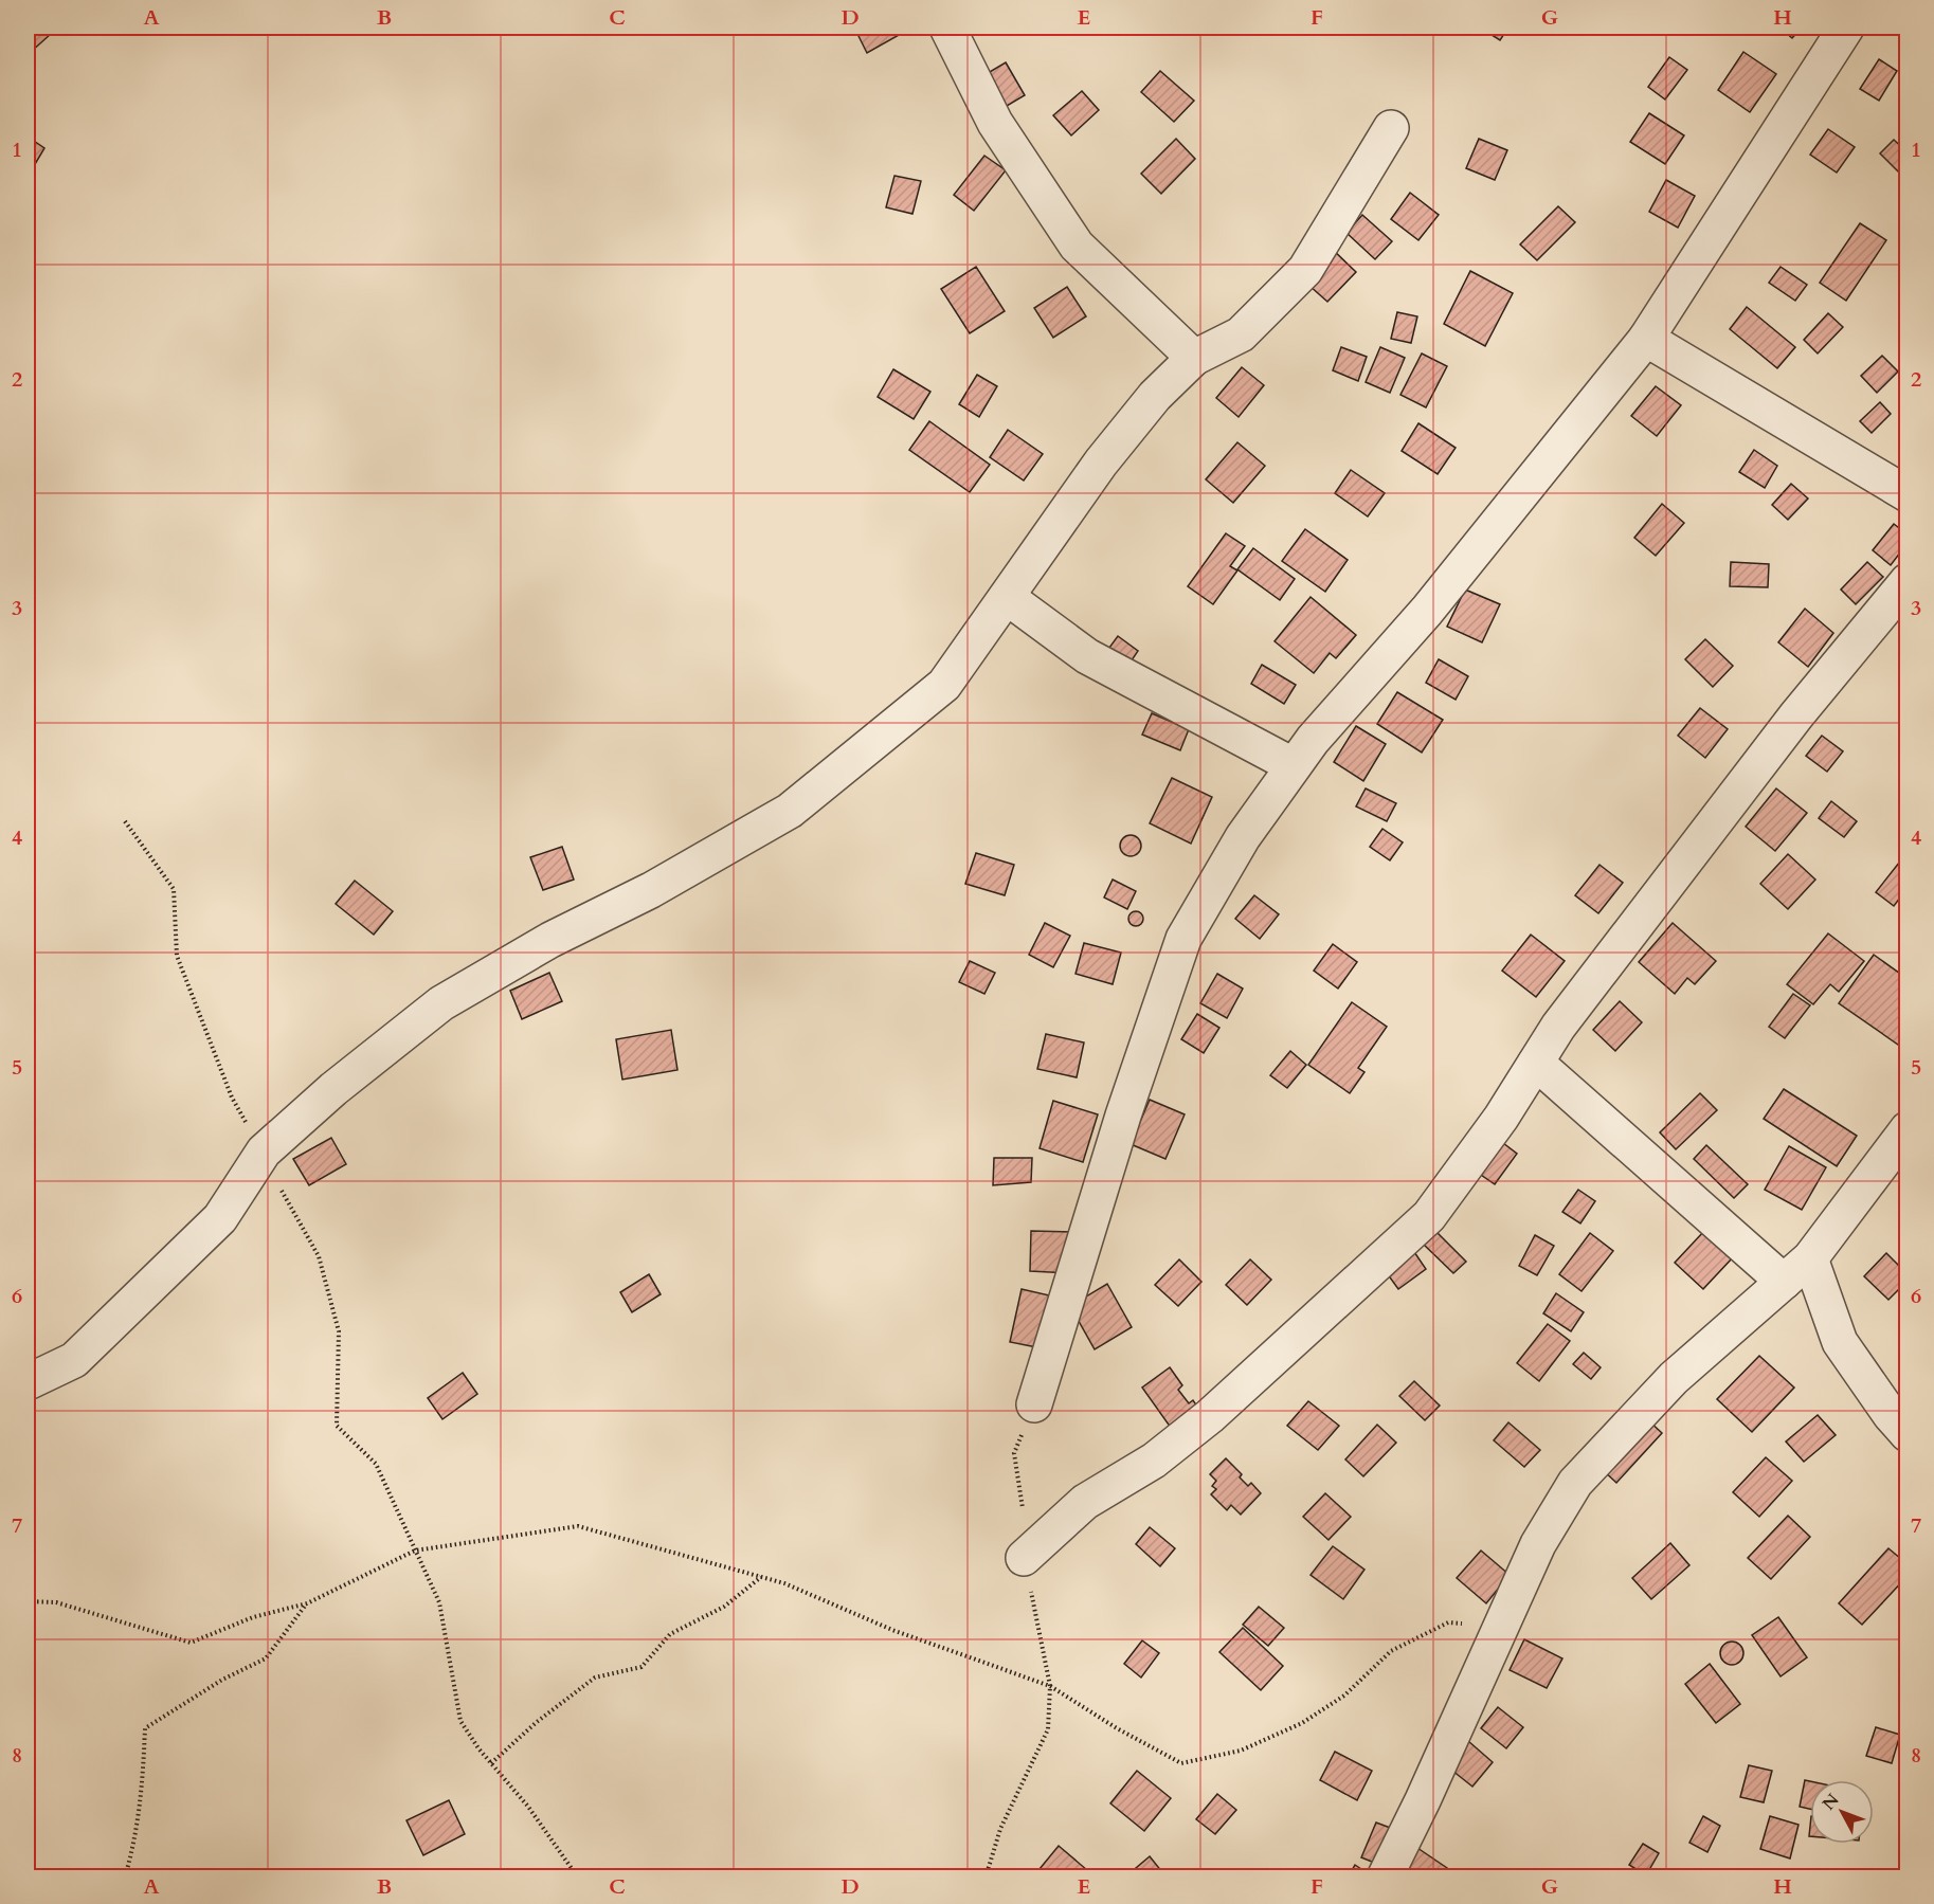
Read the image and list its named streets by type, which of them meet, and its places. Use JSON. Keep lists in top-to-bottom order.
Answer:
{
  "north": "top left",
  "grid": {
    "columns": [
      "A",
      "B",
      "C",
      "D",
      "E",
      "F",
      "G",
      "H"
    ],
    "rows": [
      "1",
      "2",
      "3",
      "4",
      "5",
      "6",
      "7",
      "8"
    ]
  }
}
